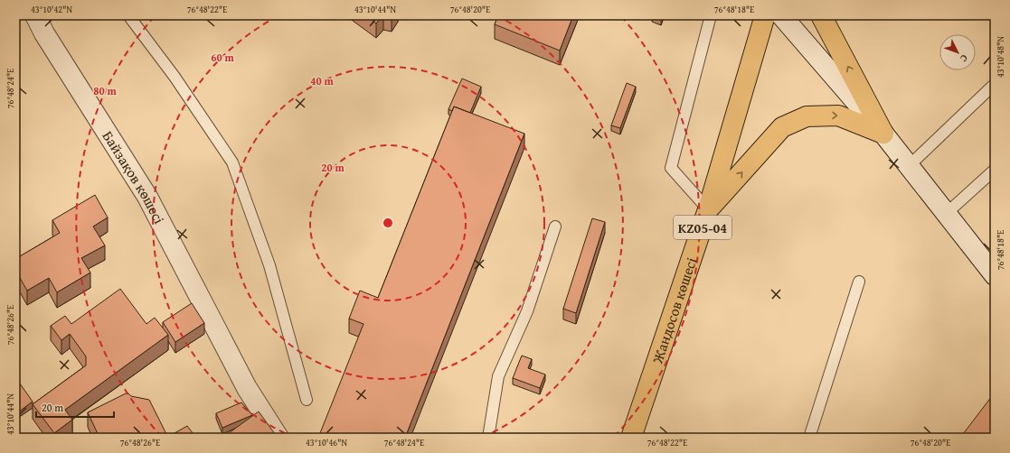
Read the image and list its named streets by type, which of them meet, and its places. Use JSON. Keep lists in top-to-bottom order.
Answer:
{
  "streets": {
    "main road": ["KZ05-04", "Жандосов көшесі"],
    "street": ["Байзақов көшесі"]
  },
  "scale_bar": "20 m",
  "north": "bottom right",
  "coordinates": [
    "43°10'42\"N",
    "76°48'22\"E",
    "43°10'44\"N",
    "76°48'20\"E",
    "76°48'18\"E",
    "43°10'48\"N",
    "76°48'24\"E",
    "76°48'26\"E",
    "43°10'46\"N"
  ],
  "rings": [
    "60 m",
    "40 m",
    "80 m",
    "20 m"
  ]
}
